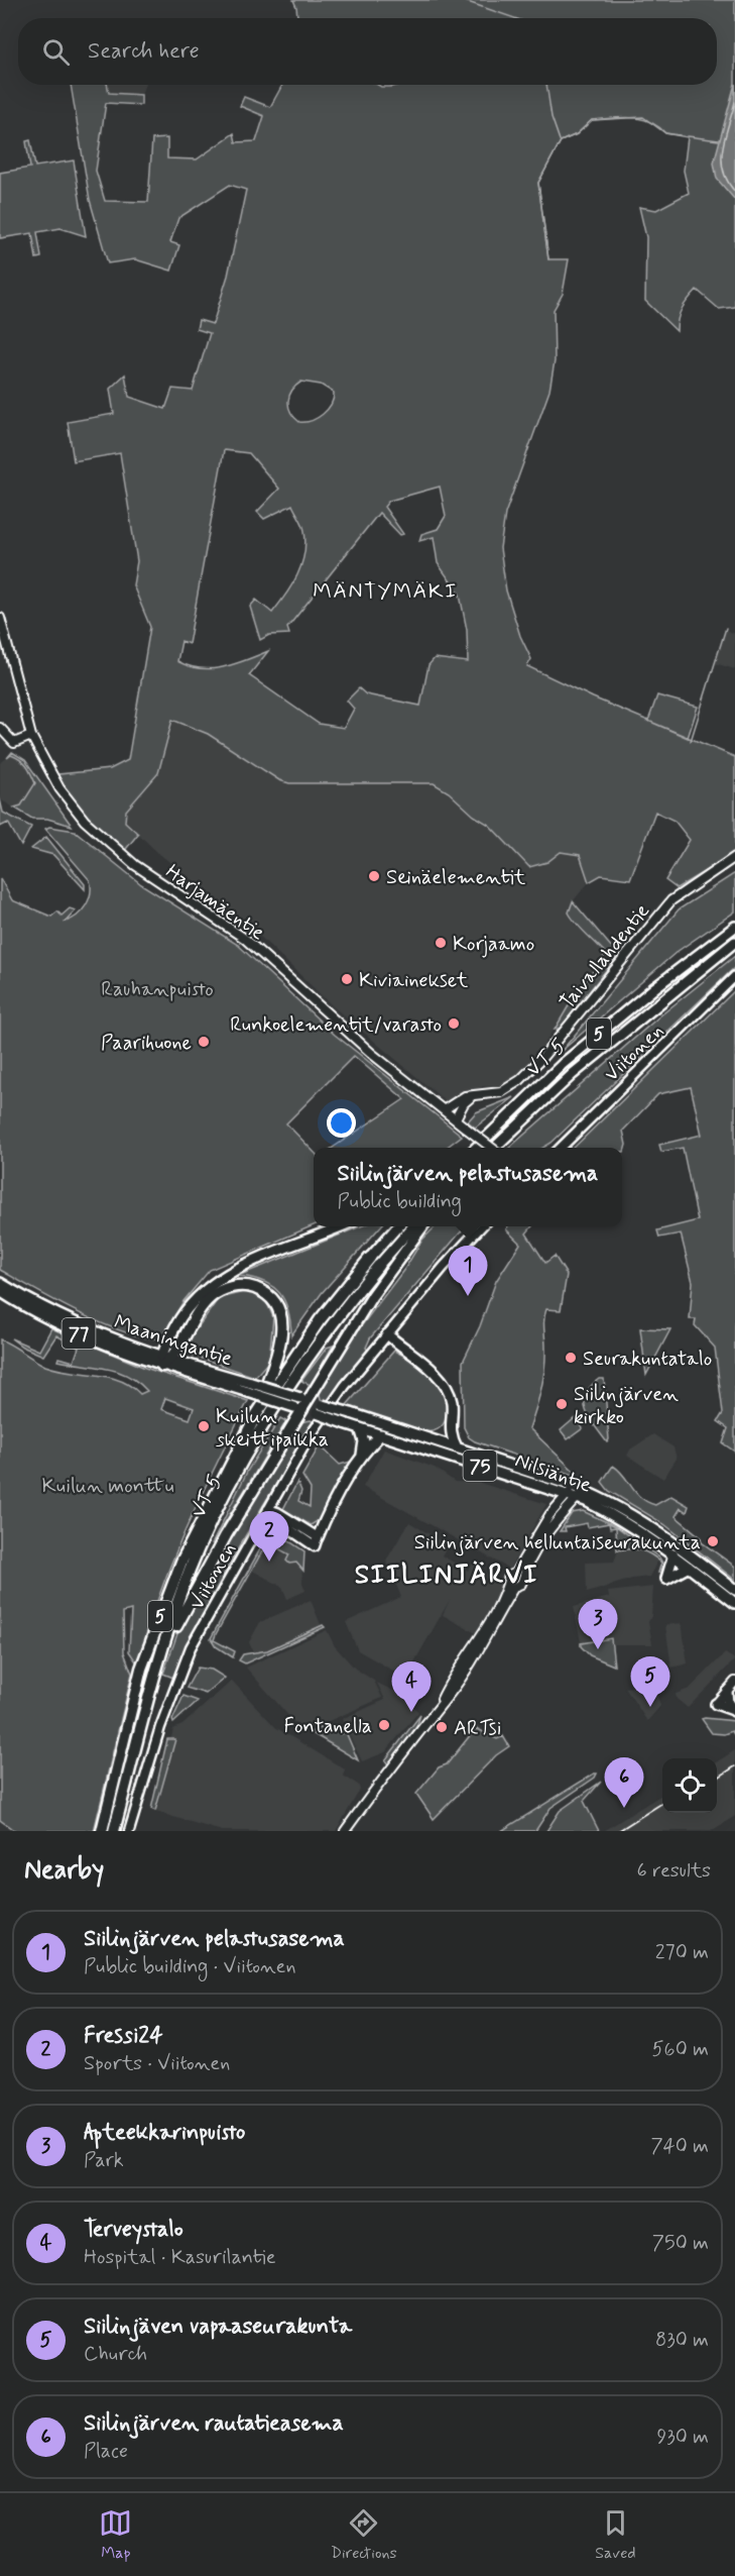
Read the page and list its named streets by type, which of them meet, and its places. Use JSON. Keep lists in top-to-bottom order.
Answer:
{
  "streets": {
    "highway": ["5", "VT 5"],
    "main road": [
      "Viitonen",
      "77",
      "Maaningantie",
      "75",
      "Nilsiäntie"
    ],
    "street": ["Harjamäentie", "Taivallahdentie"]
  },
  "crossings": [
    ["Harjamäentie", "Taivallahdentie"],
    ["Maaningantie", "Nilsiäntie"]
  ],
  "districts": ["MÄNTYMÄKI", "SIILINJÄRVI"],
  "parks": ["Rauhanpuisto", "Kuilun monttu"],
  "places": [
    "Seinäelementit",
    "Korjaamo",
    "Kiviainekset",
    "Runkoelementit/varasto",
    "Paarihuone",
    "Seurakuntatalo",
    "Siilinjärven kirkko",
    "Kuilun skeittipaikka",
    "Siilinjärven helluntaiseurakunta",
    "Fontanella",
    "ARTsi"
  ],
  "page": {
    "search": "Search here",
    "popup": ["Siilinjärven pelastusasema", "Public building"],
    "pins": [
      "1",
      "2",
      "3",
      "5",
      "4",
      "6"
    ],
    "heading": ["Nearby", "6 results"],
    "list": [
      {
        "mark": "1",
        "name": "Siilinjärven pelastusasema",
        "note": "Public building · Viitonen",
        "value": "270 m"
      },
      {
        "mark": "2",
        "name": "Fressi24",
        "note": "Sports · Viitonen",
        "value": "560 m"
      },
      {
        "mark": "3",
        "name": "Apteekkarinpuisto",
        "note": "Park",
        "value": "740 m"
      },
      {
        "mark": "4",
        "name": "Terveystalo",
        "note": "Hospital · Kasurilantie",
        "value": "750 m"
      },
      {
        "mark": "5",
        "name": "Siilinjäven vapaaseurakunta",
        "note": "Church",
        "value": "830 m"
      },
      {
        "mark": "6",
        "name": "Siilinjärven rautatieasema",
        "note": "Place",
        "value": "930 m"
      }
    ],
    "nav": ["Map", "Directions", "Saved"]
  }
}
